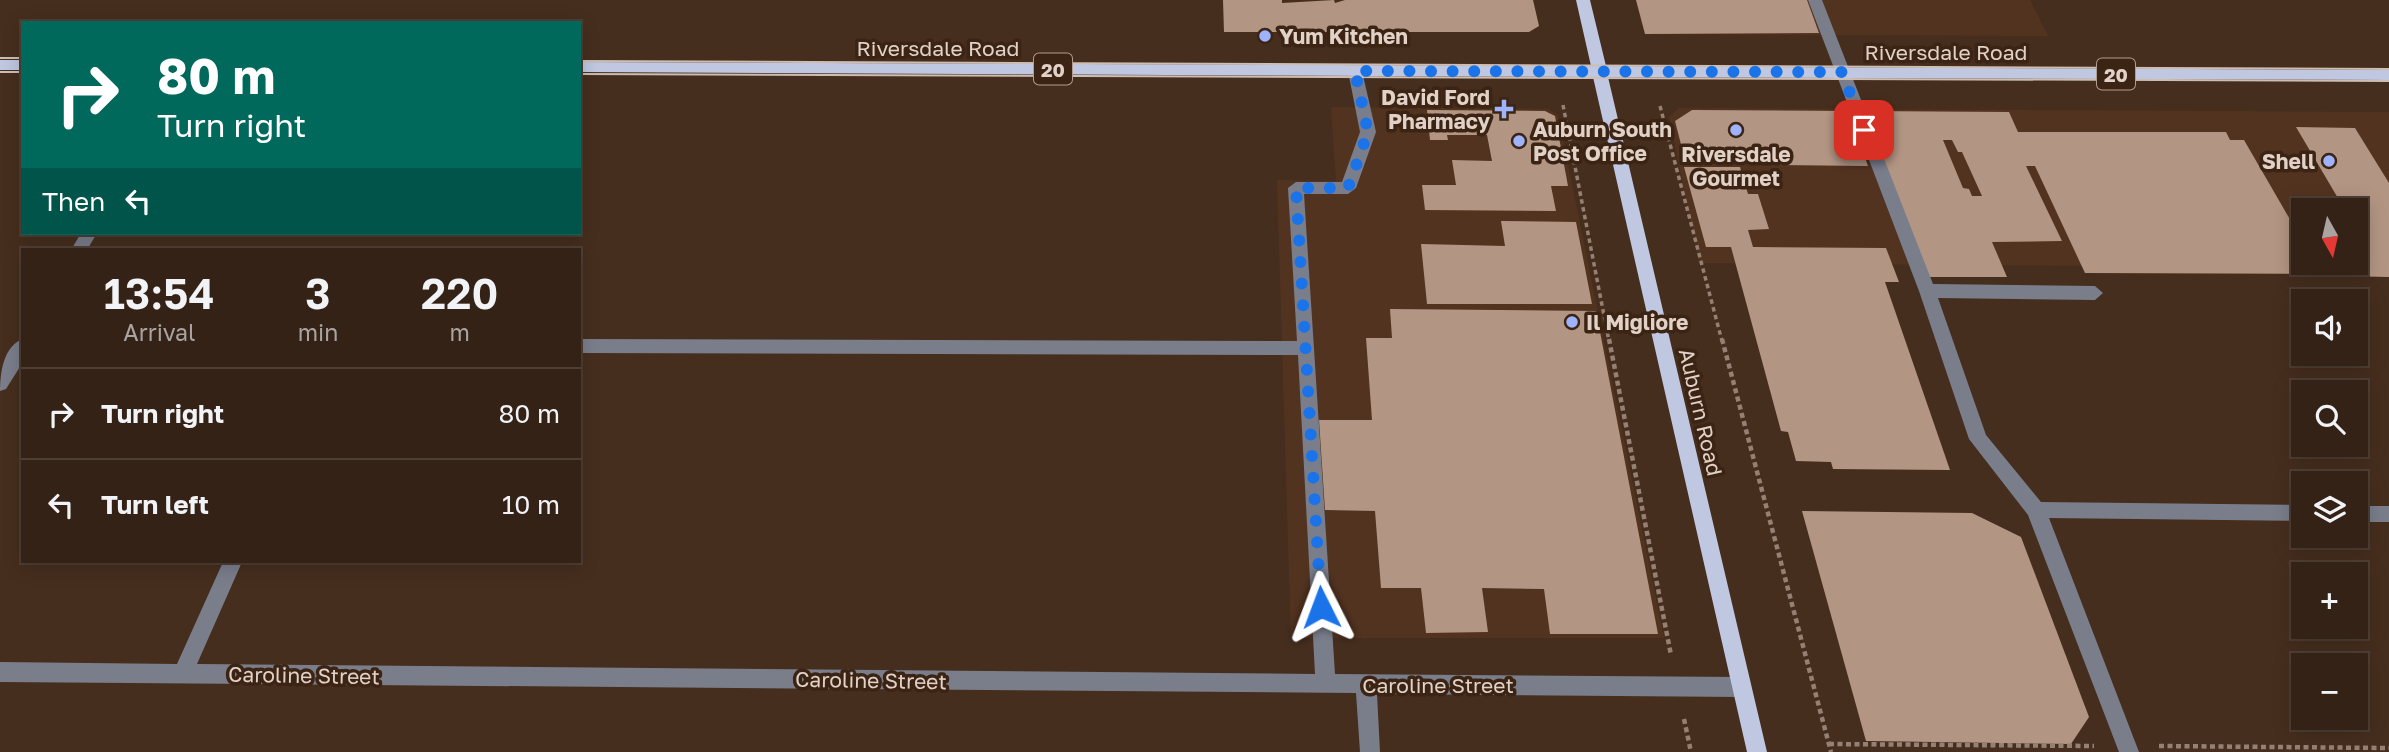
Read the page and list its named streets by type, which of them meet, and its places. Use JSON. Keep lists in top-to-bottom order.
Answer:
{
  "streets": {
    "main road": ["Riversdale Road", "20", "Auburn Road"],
    "street": ["Caroline Street"]
  },
  "crossings": [
    ["Riversdale Road", "Auburn Road"],
    ["Auburn Road", "Caroline Street"]
  ],
  "places": {
    "other": [
      "Yum Kitchen",
      "Riversdale Gourmet",
      "Auburn South Post Office",
      "Shell",
      "Il Migliore"
    ],
    "health": ["David Ford Pharmacy"]
  },
  "north": "bottom",
  "page": {
    "turn": ["80 m", "Turn right"],
    "then": "Then",
    "map_buttons": ["+", "−"],
    "eta": [
      "13:54",
      "Arrival",
      "3",
      "min",
      "220",
      "m"
    ],
    "list": [
      {
        "name": "Turn right",
        "value": "80 m"
      },
      {
        "name": "Turn left",
        "value": "10 m"
      }
    ]
  }
}
